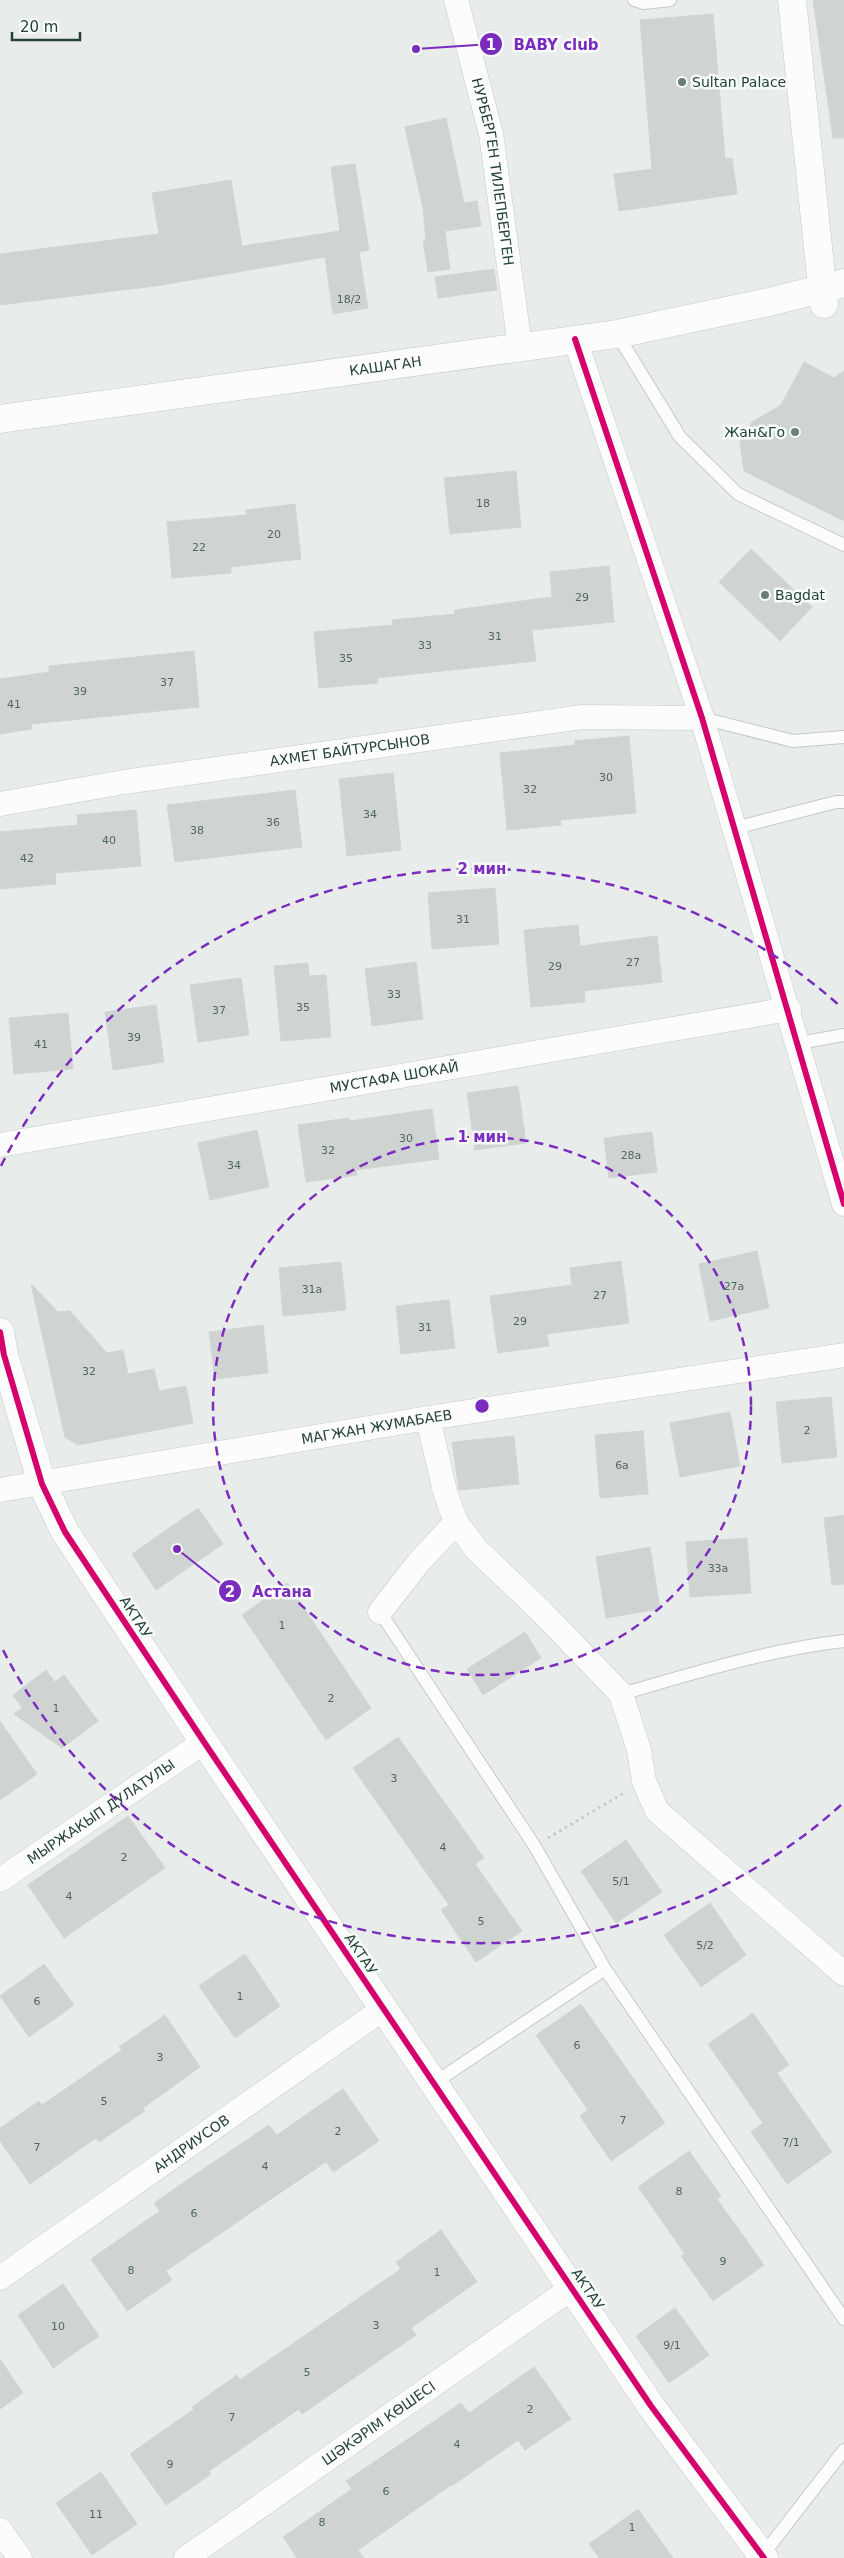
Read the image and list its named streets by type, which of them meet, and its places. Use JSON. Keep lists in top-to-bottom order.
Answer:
{
  "streets": {
    "street": [
      "НУРБЕРГЕН ТИЛЕПБЕРГЕН",
      "КАШАГАН",
      "АХМЕТ БАЙТУРСЫНОВ",
      "МУСТАФА ШОКАЙ",
      "МАГЖАН ЖУМАБАЕВ",
      "АКТАУ",
      "МЫРЖАКЫП ДУЛАТУЛЫ",
      "АНДРИУСОВ",
      "ШӘКӘРІМ КӨШЕСІ"
    ]
  },
  "crossings": [
    ["НУРБЕРГЕН ТИЛЕПБЕРГЕН", "КАШАГАН"],
    ["МАГЖАН ЖУМАБАЕВ", "АКТАУ"],
    ["АКТАУ", "МЫРЖАКЫП ДУЛАТУЛЫ"],
    ["АКТАУ", "АНДРИУСОВ"],
    ["АКТАУ", "ШӘКӘРІМ КӨШЕСІ"]
  ],
  "places": [
    "BABY club",
    "Sultan Palace",
    "Жан&Го",
    "Bagdat",
    "Астана"
  ],
  "house_numbers": [
    "18/2",
    "18",
    "20",
    "22",
    "29",
    "31",
    "33",
    "35",
    "37",
    "39",
    "41",
    "30",
    "32",
    "34",
    "36",
    "38",
    "40",
    "42",
    "31",
    "27",
    "29",
    "33",
    "35",
    "37",
    "39",
    "41",
    "30",
    "32",
    "28а",
    "34",
    "27а",
    "31а",
    "27",
    "29",
    "31",
    "32",
    "2",
    "6а",
    "33а",
    "1",
    "2",
    "1",
    "3",
    "4",
    "2",
    "5/1",
    "4",
    "5",
    "5/2",
    "1",
    "6",
    "6",
    "3",
    "5",
    "7",
    "2",
    "7/1",
    "7",
    "4",
    "8",
    "6",
    "9",
    "8",
    "1",
    "3",
    "10",
    "9/1",
    "5",
    "2",
    "7",
    "4",
    "9",
    "6",
    "11",
    "8",
    "1"
  ],
  "scale_bar": "20 m",
  "rings": ["2 мин", "1 мин"]
}
